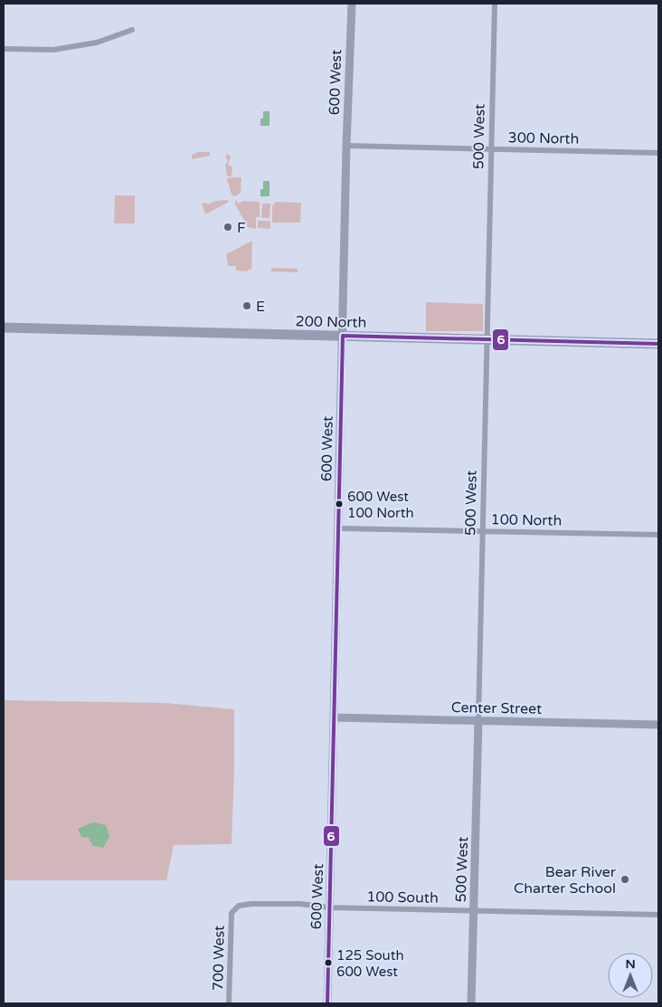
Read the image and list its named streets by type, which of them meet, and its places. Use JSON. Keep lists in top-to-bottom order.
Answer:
{
  "streets": {
    "highway": ["200 North"],
    "street": [
      "600 West",
      "500 West",
      "300 North",
      "100 North",
      "Center Street",
      "100 South",
      "700 West"
    ]
  },
  "crossings": [
    ["600 West", "300 North"],
    ["600 West", "200 North"],
    ["600 West", "100 North"],
    ["600 West", "Center Street"],
    ["600 West", "100 South"],
    ["500 West", "300 North"],
    ["500 West", "200 North"],
    ["500 West", "100 North"],
    ["500 West", "Center Street"],
    ["500 West", "100 South"],
    ["100 South", "700 West"]
  ],
  "places": [
    "F",
    "E",
    "600 West 100 North",
    "Bear River Charter School",
    "125 South 600 West"
  ],
  "lines": ["transit line 6"],
  "north": "top"
}
